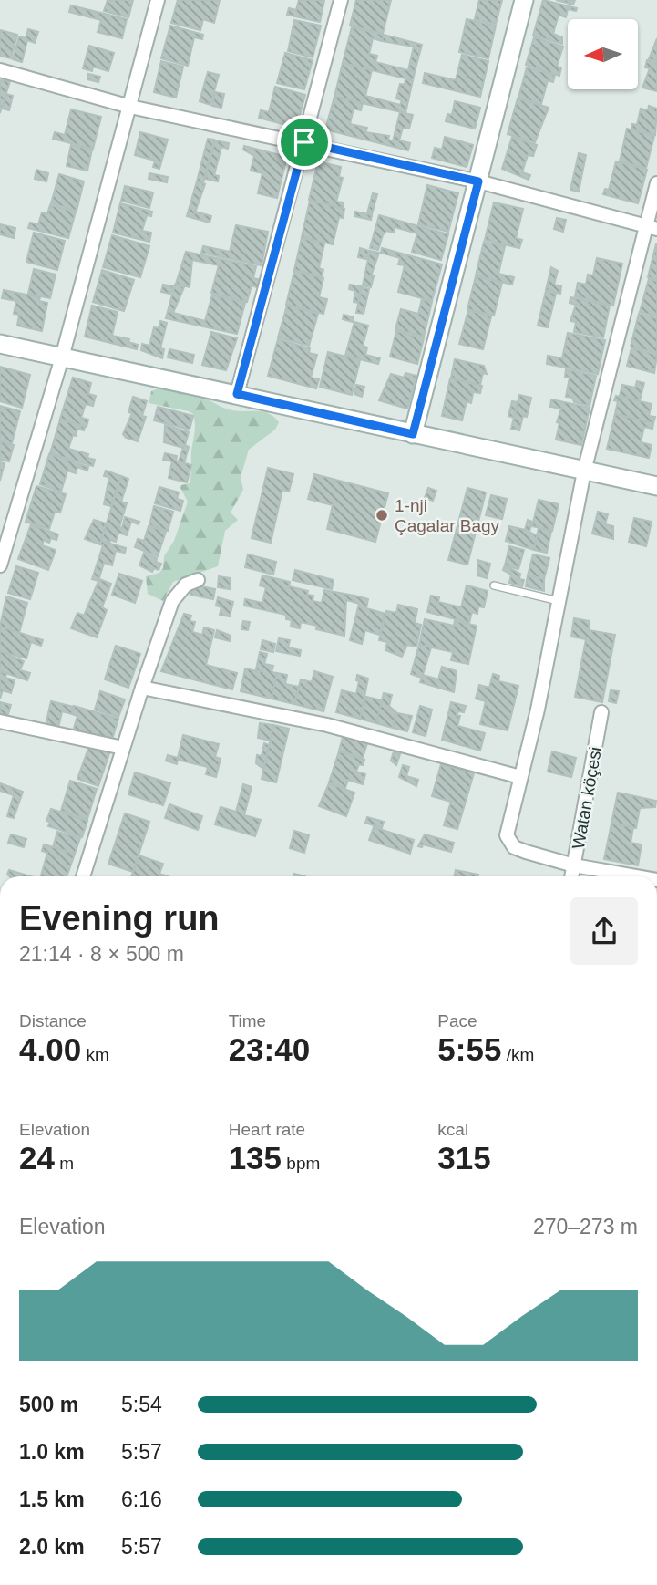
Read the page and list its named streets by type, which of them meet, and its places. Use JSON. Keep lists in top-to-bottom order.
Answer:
{
  "streets": {
    "street": ["Watan köçesi"]
  },
  "places": ["1-nji Çagalar Bagy"],
  "north": "left",
  "page": {
    "heading": ["Evening run", "21:14 · 8 × 500 m"],
    "stats": [
      ["Distance", "4.00 km"],
      ["Time", "23:40"],
      ["Pace", "5:55 /km"],
      ["Elevation", "24 m"],
      ["Heart rate", "135 bpm"],
      ["kcal", "315"]
    ],
    "chart": ["Elevation", "270–273 m"],
    "list": [
      {
        "name": "500 m",
        "note": "5:54"
      },
      {
        "name": "1.0 km",
        "note": "5:57"
      },
      {
        "name": "1.5 km",
        "note": "6:16"
      },
      {
        "name": "2.0 km",
        "note": "5:57"
      }
    ]
  }
}
